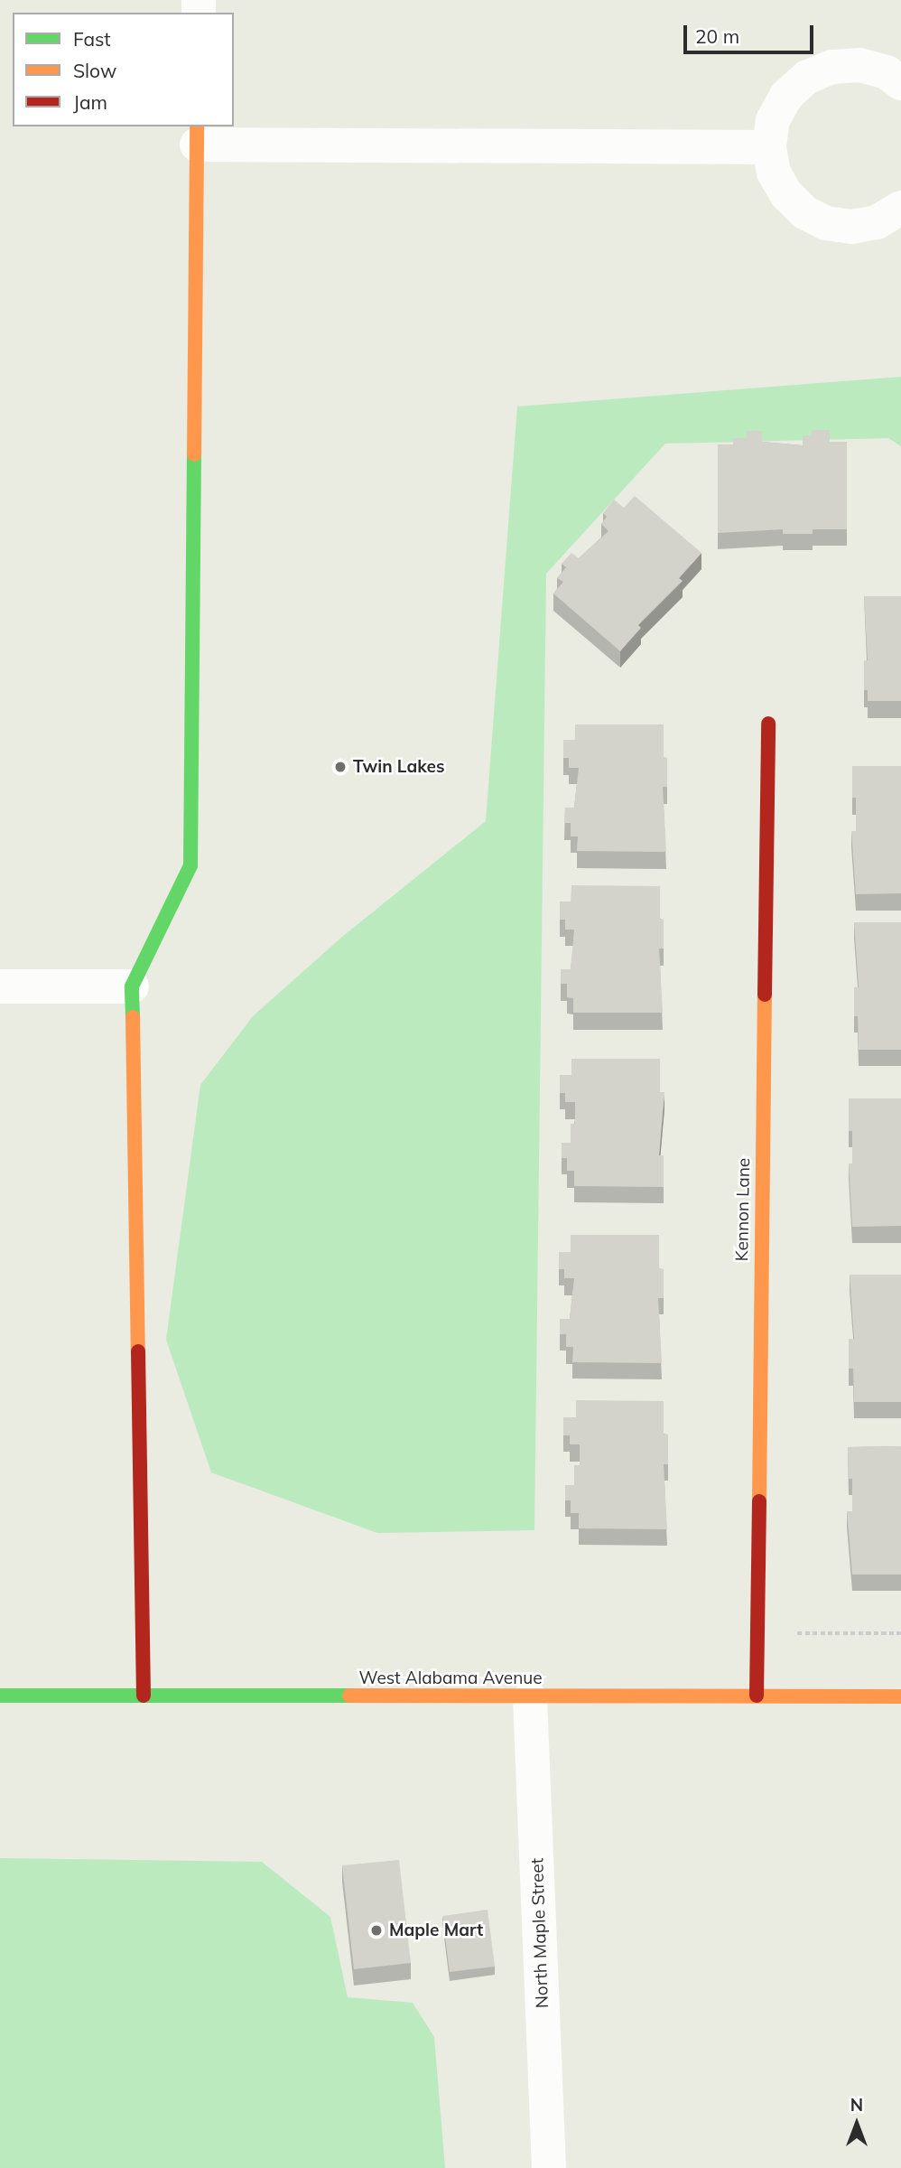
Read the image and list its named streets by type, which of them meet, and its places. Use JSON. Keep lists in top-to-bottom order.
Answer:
{
  "streets": {
    "street": ["Kennon Lane", "West Alabama Avenue", "North Maple Street"]
  },
  "crossings": [
    ["Kennon Lane", "West Alabama Avenue"],
    ["West Alabama Avenue", "North Maple Street"]
  ],
  "places": ["Twin Lakes", "Maple Mart"],
  "legend": ["Fast", "Slow", "Jam"],
  "scale_bar": "20 m",
  "north": "top"
}
